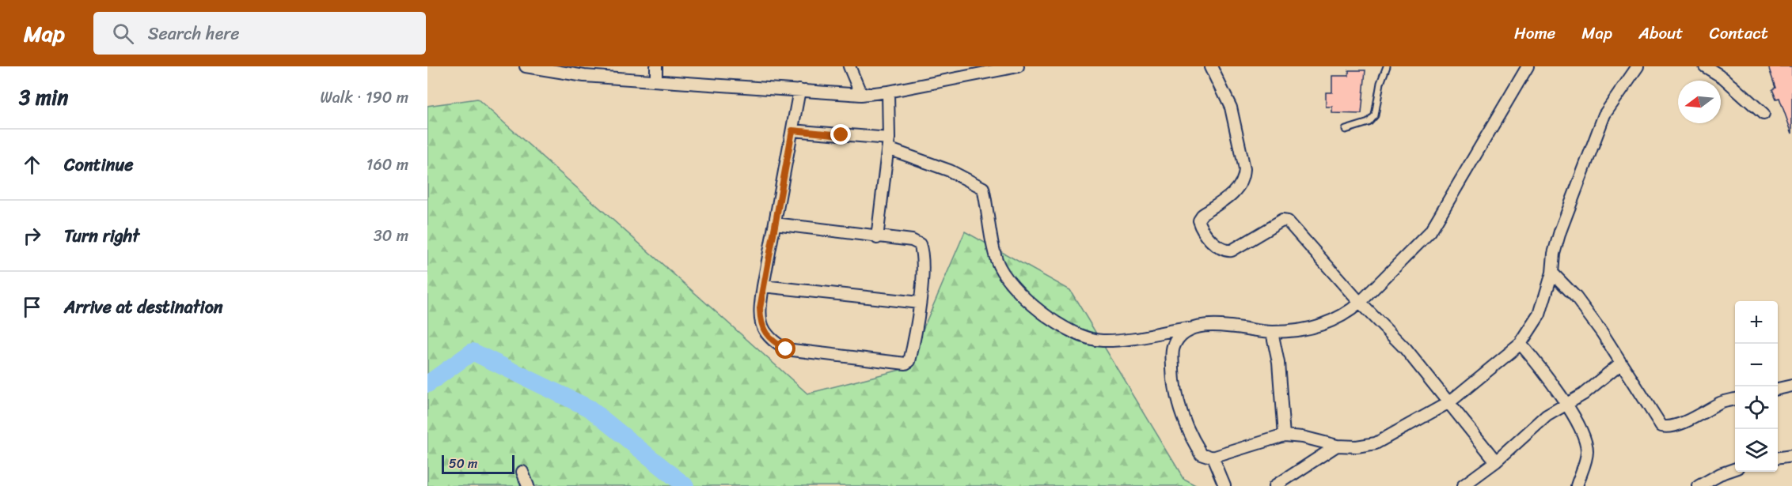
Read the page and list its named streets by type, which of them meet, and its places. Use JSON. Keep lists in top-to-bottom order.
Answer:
{
  "scale_bar": "50 m",
  "north": "left",
  "page": {
    "header": "Map",
    "search": "Search here",
    "nav": [
      "Home",
      "Map",
      "About",
      "Contact"
    ],
    "heading": ["3 min", "Walk · 190 m"],
    "list": [
      ["Continue", "160 m"],
      ["Turn right", "30 m"],
      "Arrive at destination"
    ],
    "map_buttons": ["+", "−"],
    "scale": "50 m"
  }
}
